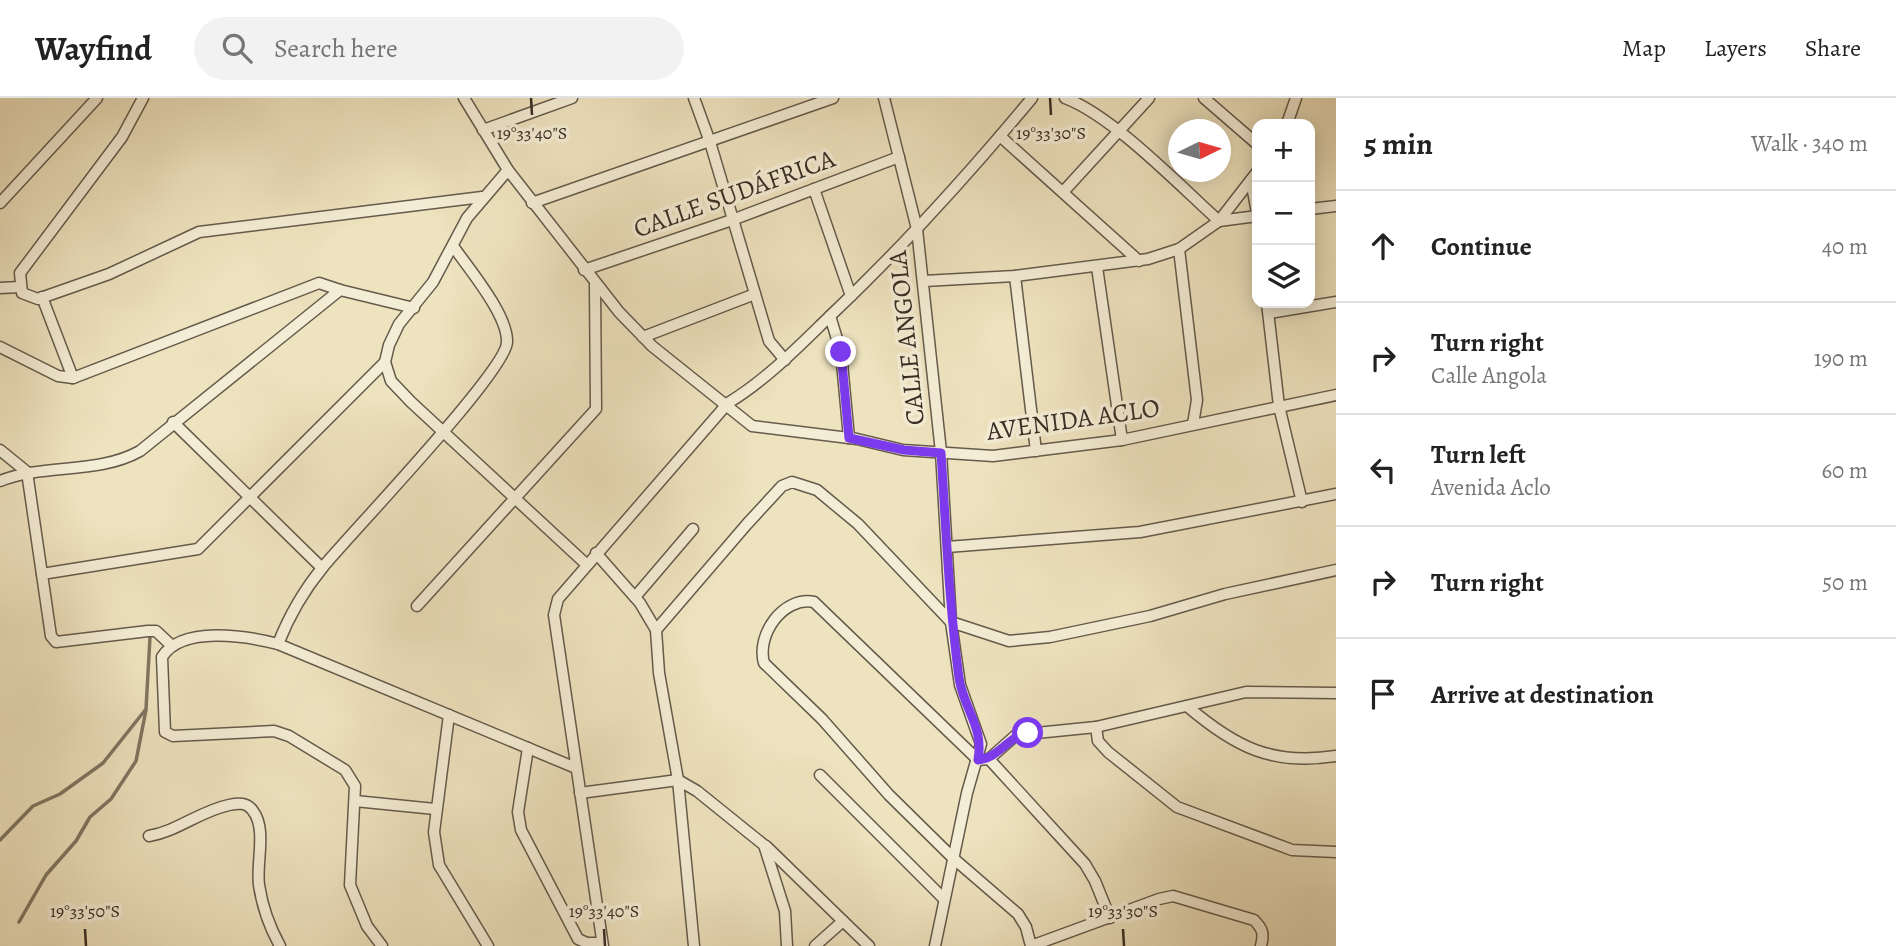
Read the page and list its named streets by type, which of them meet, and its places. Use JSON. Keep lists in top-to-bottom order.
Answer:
{
  "streets": {
    "street": ["CALLE SUDÁFRICA", "CALLE ANGOLA", "AVENIDA ACLO"]
  },
  "crossings": [
    ["CALLE SUDÁFRICA", "CALLE ANGOLA"],
    ["CALLE SUDÁFRICA", "AVENIDA ACLO"],
    ["CALLE ANGOLA", "AVENIDA ACLO"]
  ],
  "north": "right",
  "page": {
    "header": "Wayfind",
    "search": "Search here",
    "nav": ["Map", "Layers", "Share"],
    "heading": ["5 min", "Walk · 340 m"],
    "map_buttons": ["+", "−"],
    "list": [
      ["Continue", "40 m"],
      ["Turn right", "Calle Angola", "190 m"],
      ["Turn left", "Avenida Aclo", "60 m"],
      ["Turn right", "50 m"],
      "Arrive at destination"
    ]
  },
  "coordinates": ["19°33'40\"S", "19°33'30\"S", "19°33'50\"S"]
}
